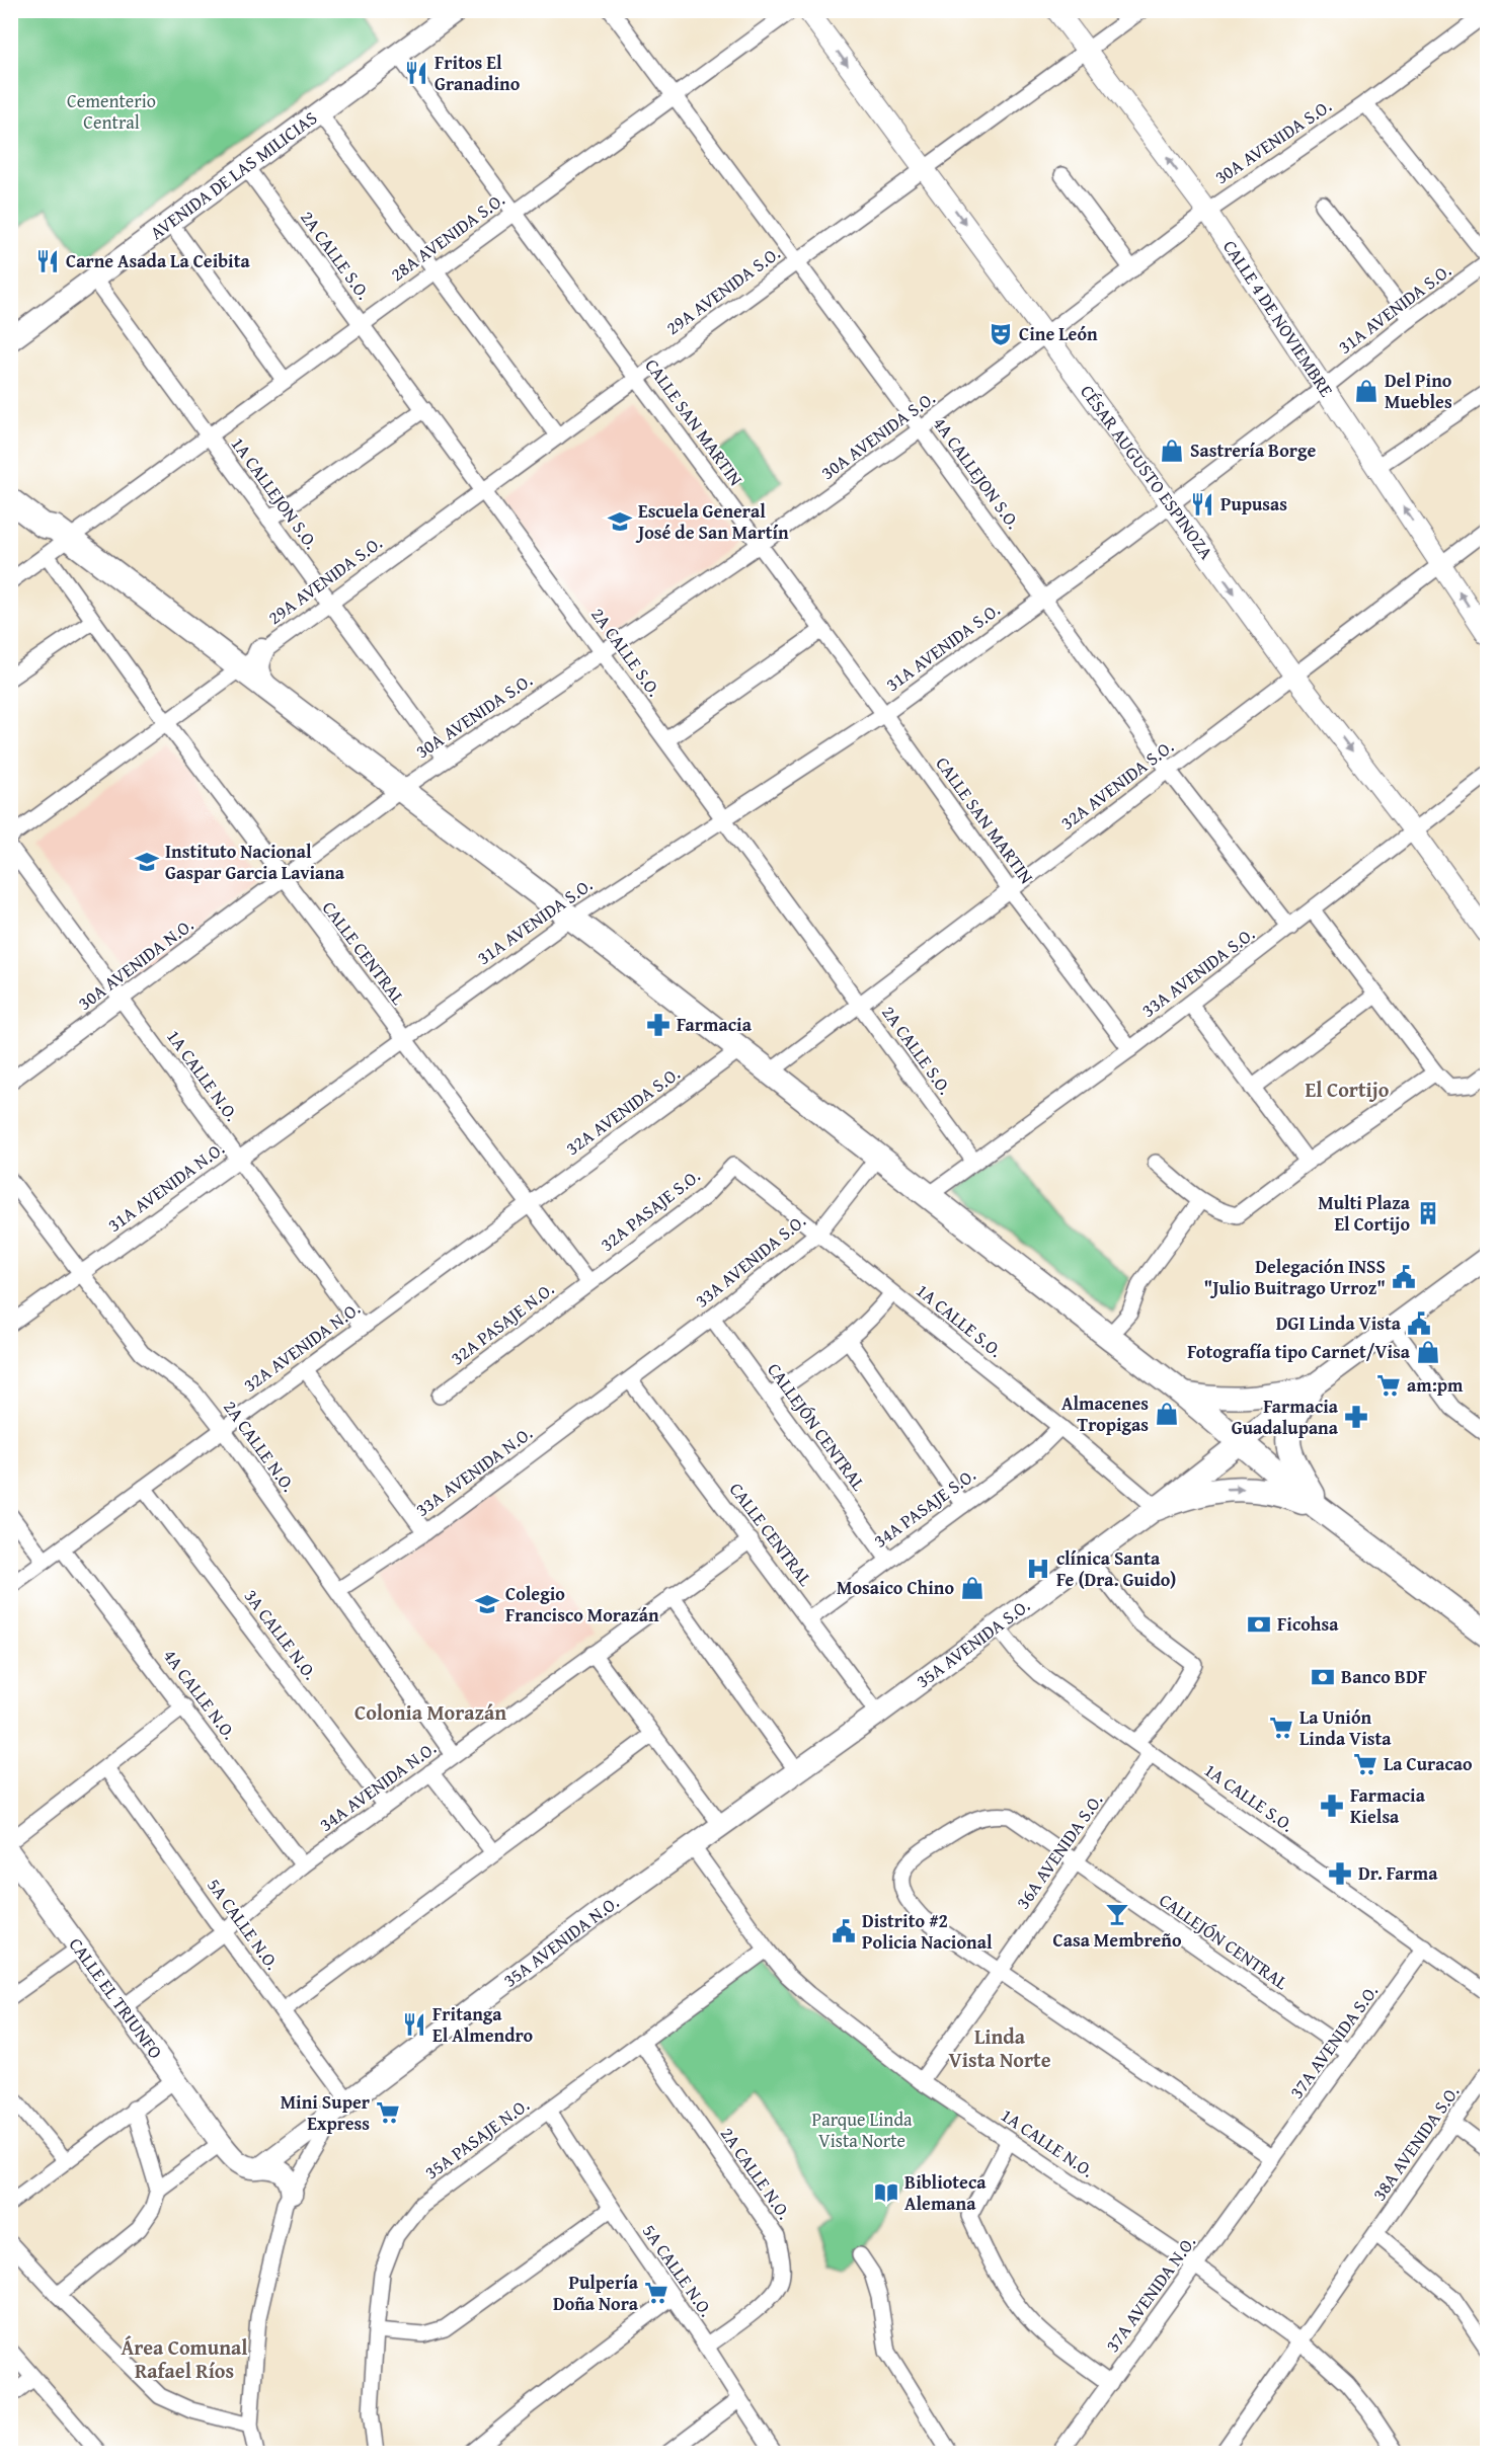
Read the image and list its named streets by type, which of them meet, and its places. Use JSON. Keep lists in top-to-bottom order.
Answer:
{
  "streets": {
    "main road": [
      "AVENIDA DE LAS MILICIAS",
      "35A AVENIDA S.O.",
      "35A AVENIDA N.O.",
      "CALLE EL TRIUNFO"
    ],
    "street": [
      "30A AVENIDA S.O.",
      "28A AVENIDA S.O.",
      "2A CALLE S.O.",
      "29A AVENIDA S.O.",
      "31A AVENIDA S.O.",
      "CALLE 4 DE NOVIEMBRE",
      "CALLE SAN MARTIN",
      "CÉSAR AUGUSTO ESPINOZA",
      "4A CALLEJON S.O.",
      "1A CALLEJON S.O.",
      "32A AVENIDA S.O.",
      "CALLE CENTRAL",
      "30A AVENIDA N.O.",
      "33A AVENIDA S.O.",
      "1A CALLE N.O.",
      "31A AVENIDA N.O.",
      "32A PASAJE S.O.",
      "1A CALLE S.O.",
      "32A PASAJE N.O.",
      "32A AVENIDA N.O.",
      "CALLEJÓN CENTRAL",
      "2A CALLE N.O.",
      "33A AVENIDA N.O.",
      "34A PASAJE S.O.",
      "3A CALLE N.O.",
      "4A CALLE N.O.",
      "34A AVENIDA N.O.",
      "36A AVENIDA S.O.",
      "5A CALLE N.O.",
      "37A AVENIDA S.O.",
      "35A PASAJE N.O.",
      "38A AVENIDA S.O.",
      "37A AVENIDA N.O."
    ]
  },
  "crossings": [
    ["30A AVENIDA S.O.", "2A CALLE S.O."],
    ["30A AVENIDA S.O.", "CALLE 4 DE NOVIEMBRE"],
    ["30A AVENIDA S.O.", "CALLE SAN MARTIN"],
    ["30A AVENIDA S.O.", "CÉSAR AUGUSTO ESPINOZA"],
    ["30A AVENIDA S.O.", "4A CALLEJON S.O."],
    ["30A AVENIDA S.O.", "1A CALLEJON S.O."],
    ["30A AVENIDA S.O.", "CALLE CENTRAL"],
    ["30A AVENIDA S.O.", "30A AVENIDA N.O."],
    ["AVENIDA DE LAS MILICIAS", "2A CALLE S.O."],
    ["AVENIDA DE LAS MILICIAS", "CALLE SAN MARTIN"],
    ["AVENIDA DE LAS MILICIAS", "1A CALLEJON S.O."],
    ["28A AVENIDA S.O.", "2A CALLE S.O."],
    ["28A AVENIDA S.O.", "CALLE SAN MARTIN"],
    ["28A AVENIDA S.O.", "4A CALLEJON S.O."],
    ["28A AVENIDA S.O.", "1A CALLEJON S.O."],
    ["28A AVENIDA S.O.", "CALLE CENTRAL"],
    ["2A CALLE S.O.", "29A AVENIDA S.O."],
    ["2A CALLE S.O.", "31A AVENIDA S.O."],
    ["2A CALLE S.O.", "32A AVENIDA S.O."],
    ["2A CALLE S.O.", "33A AVENIDA S.O."],
    ["29A AVENIDA S.O.", "CALLE 4 DE NOVIEMBRE"],
    ["29A AVENIDA S.O.", "CALLE SAN MARTIN"],
    ["29A AVENIDA S.O.", "CÉSAR AUGUSTO ESPINOZA"],
    ["29A AVENIDA S.O.", "4A CALLEJON S.O."],
    ["29A AVENIDA S.O.", "1A CALLEJON S.O."],
    ["29A AVENIDA S.O.", "CALLE CENTRAL"],
    ["31A AVENIDA S.O.", "CALLE 4 DE NOVIEMBRE"],
    ["31A AVENIDA S.O.", "CALLE SAN MARTIN"],
    ["31A AVENIDA S.O.", "CÉSAR AUGUSTO ESPINOZA"],
    ["31A AVENIDA S.O.", "4A CALLEJON S.O."],
    ["31A AVENIDA S.O.", "CALLE CENTRAL"],
    ["31A AVENIDA S.O.", "31A AVENIDA N.O."],
    ["CALLE 4 DE NOVIEMBRE", "32A AVENIDA S.O."],
    ["CALLE SAN MARTIN", "32A AVENIDA S.O."],
    ["CALLE SAN MARTIN", "33A AVENIDA S.O."],
    ["CÉSAR AUGUSTO ESPINOZA", "32A AVENIDA S.O."],
    ["CÉSAR AUGUSTO ESPINOZA", "33A AVENIDA S.O."],
    ["4A CALLEJON S.O.", "32A AVENIDA S.O."],
    ["4A CALLEJON S.O.", "33A AVENIDA S.O."],
    ["32A AVENIDA S.O.", "CALLE CENTRAL"],
    ["32A AVENIDA S.O.", "32A AVENIDA N.O."],
    ["CALLE CENTRAL", "30A AVENIDA N.O."],
    ["CALLE CENTRAL", "33A AVENIDA S.O."],
    ["CALLE CENTRAL", "31A AVENIDA N.O."],
    ["CALLE CENTRAL", "32A PASAJE S.O."],
    ["CALLE CENTRAL", "32A PASAJE N.O."],
    ["CALLE CENTRAL", "32A AVENIDA N.O."],
    ["CALLE CENTRAL", "33A AVENIDA N.O."],
    ["CALLE CENTRAL", "34A PASAJE S.O."],
    ["CALLE CENTRAL", "35A AVENIDA S.O."],
    ["CALLE CENTRAL", "34A AVENIDA N.O."],
    ["CALLE CENTRAL", "35A AVENIDA N.O."],
    ["30A AVENIDA N.O.", "1A CALLE N.O."],
    ["33A AVENIDA S.O.", "1A CALLE S.O."],
    ["33A AVENIDA S.O.", "CALLEJÓN CENTRAL"],
    ["33A AVENIDA S.O.", "33A AVENIDA N.O."],
    ["1A CALLE N.O.", "31A AVENIDA N.O."],
    ["1A CALLE N.O.", "32A AVENIDA N.O."],
    ["1A CALLE N.O.", "36A AVENIDA S.O."],
    ["1A CALLE N.O.", "35A AVENIDA N.O."],
    ["1A CALLE N.O.", "35A PASAJE N.O."],
    ["1A CALLE N.O.", "38A AVENIDA S.O."],
    ["1A CALLE N.O.", "37A AVENIDA N.O."],
    ["31A AVENIDA N.O.", "2A CALLE N.O."],
    ["32A PASAJE S.O.", "1A CALLE S.O."],
    ["32A PASAJE S.O.", "32A PASAJE N.O."],
    ["1A CALLE S.O.", "34A PASAJE S.O."],
    ["1A CALLE S.O.", "35A AVENIDA S.O."],
    ["1A CALLE S.O.", "36A AVENIDA S.O."],
    ["1A CALLE S.O.", "37A AVENIDA S.O."],
    ["32A AVENIDA N.O.", "2A CALLE N.O."],
    ["32A AVENIDA N.O.", "3A CALLE N.O."],
    ["32A AVENIDA N.O.", "4A CALLE N.O."],
    ["CALLEJÓN CENTRAL", "34A PASAJE S.O."],
    ["CALLEJÓN CENTRAL", "36A AVENIDA S.O."],
    ["CALLEJÓN CENTRAL", "37A AVENIDA S.O."],
    ["2A CALLE N.O.", "33A AVENIDA N.O."],
    ["2A CALLE N.O.", "34A AVENIDA N.O."],
    ["2A CALLE N.O.", "5A CALLE N.O."],
    ["2A CALLE N.O.", "35A PASAJE N.O."],
    ["3A CALLE N.O.", "34A AVENIDA N.O."],
    ["35A AVENIDA S.O.", "35A AVENIDA N.O."],
    ["4A CALLE N.O.", "34A AVENIDA N.O."],
    ["34A AVENIDA N.O.", "5A CALLE N.O."],
    ["34A AVENIDA N.O.", "CALLE EL TRIUNFO"],
    ["5A CALLE N.O.", "35A AVENIDA N.O."],
    ["5A CALLE N.O.", "35A PASAJE N.O."],
    ["35A AVENIDA N.O.", "CALLE EL TRIUNFO"],
    ["37A AVENIDA S.O.", "37A AVENIDA N.O."]
  ],
  "one_way": ["CALLE 4 DE NOVIEMBRE", "CÉSAR AUGUSTO ESPINOZA"],
  "districts": [
    "El Cortijo",
    "Colonia Morazán",
    "Linda Vista Norte",
    "Área Comunal Rafael Ríos"
  ],
  "parks": ["Cementerio Central", "Parque Linda Vista Norte"],
  "places": {
    "restaurant": [
      "Fritos El Granadino",
      "Carne Asada La Ceibita",
      "Pupusas",
      "Fritanga El Almendro"
    ],
    "theatre": ["Cine León"],
    "shop": [
      "Del Pino Muebles",
      "Sastrería Borge",
      "Fotografía tipo Carnet/Visa",
      "Almacenes Tropigas",
      "Mosaico Chino"
    ],
    "school or university": ["Escuela General José de San Martín", "Instituto Nacional Gaspar Garcia Laviana", "Colegio Francisco Morazán"],
    "pharmacy": [
      "Farmacia",
      "Farmacia Guadalupana",
      "Farmacia Kielsa",
      "Dr. Farma"
    ],
    "building": ["Multi Plaza El Cortijo"],
    "public building": ["Delegación INSS \"Julio Buitrago Urroz\"", "DGI Linda Vista", "Distrito #2 Policia Nacional"],
    "supermarket": [
      "am:pm",
      "La Unión Linda Vista",
      "La Curacao",
      "Mini Super Express",
      "Pulpería Doña Nora"
    ],
    "hospital": ["clínica Santa Fe (Dra. Guido)"],
    "bank": ["Ficohsa", "Banco BDF"],
    "bar": ["Casa Membreño"],
    "library": ["Biblioteca Alemana"]
  }
}
